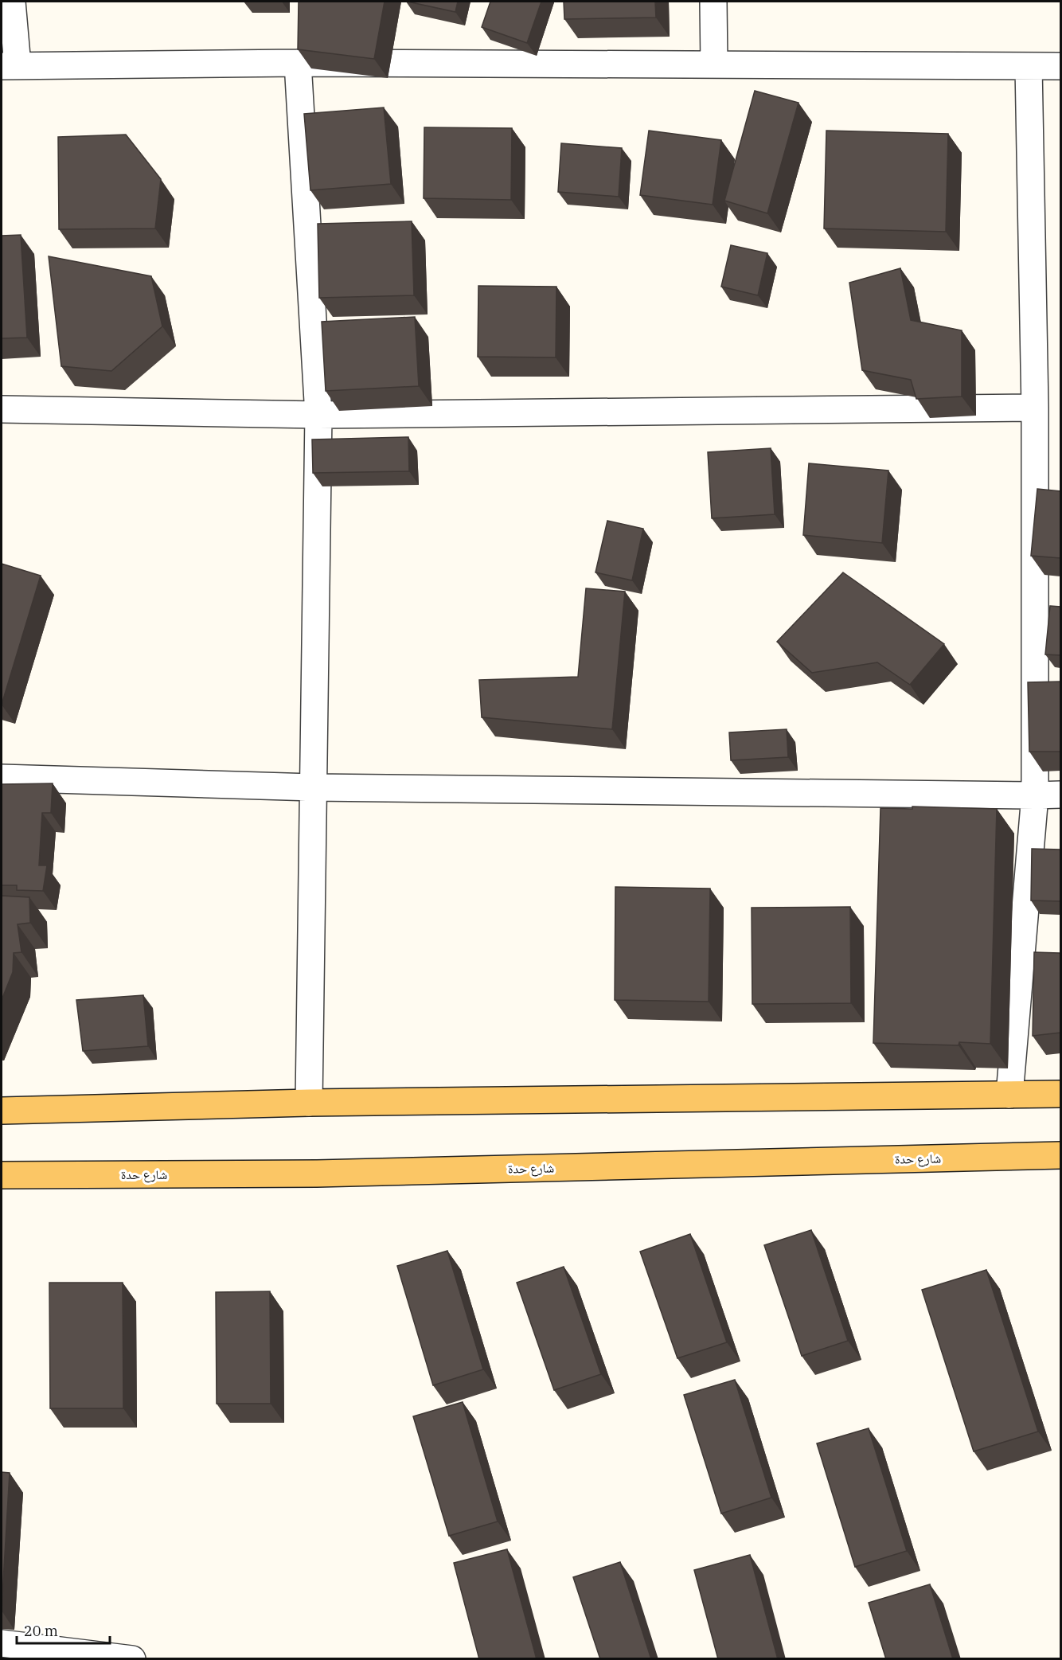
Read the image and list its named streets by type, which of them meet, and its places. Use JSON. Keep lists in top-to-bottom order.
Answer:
{
  "streets": {
    "main road": ["شارع حدة"]
  },
  "scale_bar": "20 m"
}
